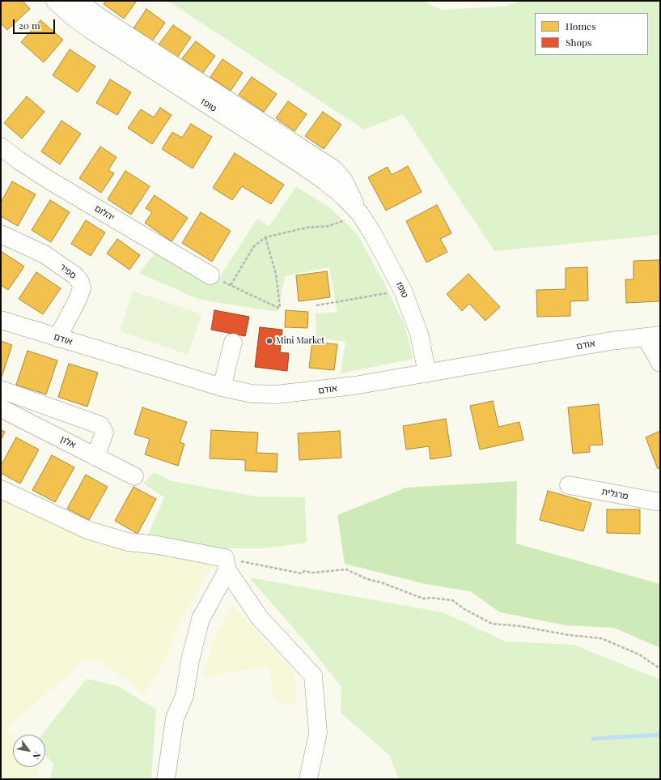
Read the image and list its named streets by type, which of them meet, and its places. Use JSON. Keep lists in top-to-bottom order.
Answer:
{
  "streets": {
    "street": [
      "טופז",
      "יהלום",
      "ספיר",
      "אודם",
      "אלון",
      "מרגלית"
    ]
  },
  "crossings": [
    ["טופז", "אודם"],
    ["ספיר", "אודם"]
  ],
  "places": ["Mini Market"],
  "legend": ["Homes", "Shops"],
  "scale_bar": "20 m",
  "north": "bottom right"
}
